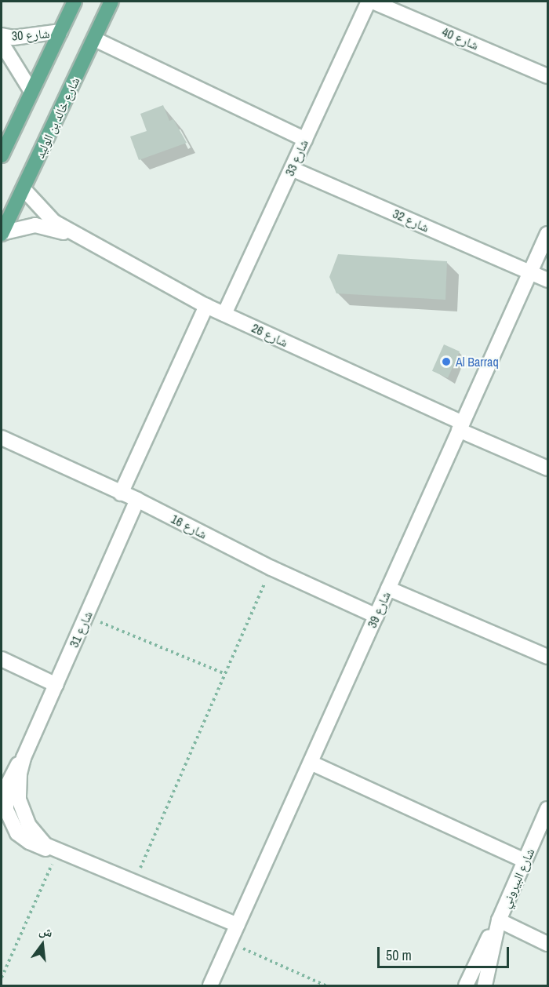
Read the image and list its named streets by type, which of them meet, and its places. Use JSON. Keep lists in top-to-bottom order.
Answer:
{
  "streets": {
    "main road": ["شارع خالد بن الوليد"],
    "street": [
      "شارع 30",
      "شارع 40",
      "شارع 33",
      "شارع 32",
      "شارع 26",
      "شارع 16",
      "شارع 39",
      "شارع 31",
      "شارع البيروني"
    ]
  },
  "crossings": [
    ["شارع خالد بن الوليد", "شارع 26"],
    ["شارع 33", "شارع 32"],
    ["شارع 33", "شارع 26"],
    ["شارع 32", "شارع 39"],
    ["شارع 26", "شارع 39"],
    ["شارع 16", "شارع 39"],
    ["شارع 16", "شارع 31"],
    ["شارع 39", "شارع 31"]
  ],
  "places": ["Al Barraq"],
  "scale_bar": "50 m",
  "north": "top"
}
